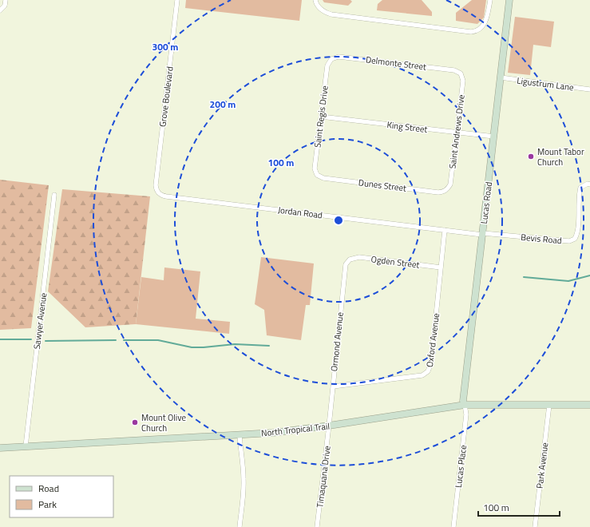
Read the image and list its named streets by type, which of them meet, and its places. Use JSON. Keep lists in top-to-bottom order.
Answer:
{
  "streets": {
    "street": [
      "Delmonte Street",
      "Ligustrum Lane",
      "Grove Boulevard",
      "Saint Regis Drive",
      "King Street",
      "Saint Andrews Drive",
      "Dunes Street",
      "Lucas Road",
      "Jordan Road",
      "Bevis Road",
      "Ogden Street",
      "Sawyer Avenue",
      "Oxford Avenue",
      "Ormond Avenue",
      "North Tropical Trail",
      "Park Avenue",
      "Lucas Place",
      "Timaquana Drive"
    ]
  },
  "crossings": [
    ["Delmonte Street", "Saint Regis Drive"],
    ["Delmonte Street", "Saint Andrews Drive"],
    ["Ligustrum Lane", "Lucas Road"],
    ["Grove Boulevard", "Jordan Road"],
    ["Saint Regis Drive", "King Street"],
    ["Saint Regis Drive", "Dunes Street"],
    ["King Street", "Saint Andrews Drive"],
    ["King Street", "Lucas Road"],
    ["Saint Andrews Drive", "Dunes Street"],
    ["Lucas Road", "Jordan Road"],
    ["Lucas Road", "Bevis Road"],
    ["Lucas Road", "North Tropical Trail"],
    ["Lucas Road", "Lucas Place"],
    ["Jordan Road", "Bevis Road"],
    ["Jordan Road", "Oxford Avenue"],
    ["Ogden Street", "Oxford Avenue"],
    ["Ogden Street", "Ormond Avenue"],
    ["Sawyer Avenue", "North Tropical Trail"],
    ["Oxford Avenue", "Ormond Avenue"],
    ["Ormond Avenue", "North Tropical Trail"],
    ["Ormond Avenue", "Timaquana Drive"],
    ["North Tropical Trail", "Park Avenue"],
    ["North Tropical Trail", "Lucas Place"],
    ["North Tropical Trail", "Timaquana Drive"]
  ],
  "places": ["Mount Tabor Church", "Mount Olive Church"],
  "legend": ["Road", "Park"],
  "scale_bar": "100 m",
  "rings": ["300 m", "200 m", "100 m"]
}
